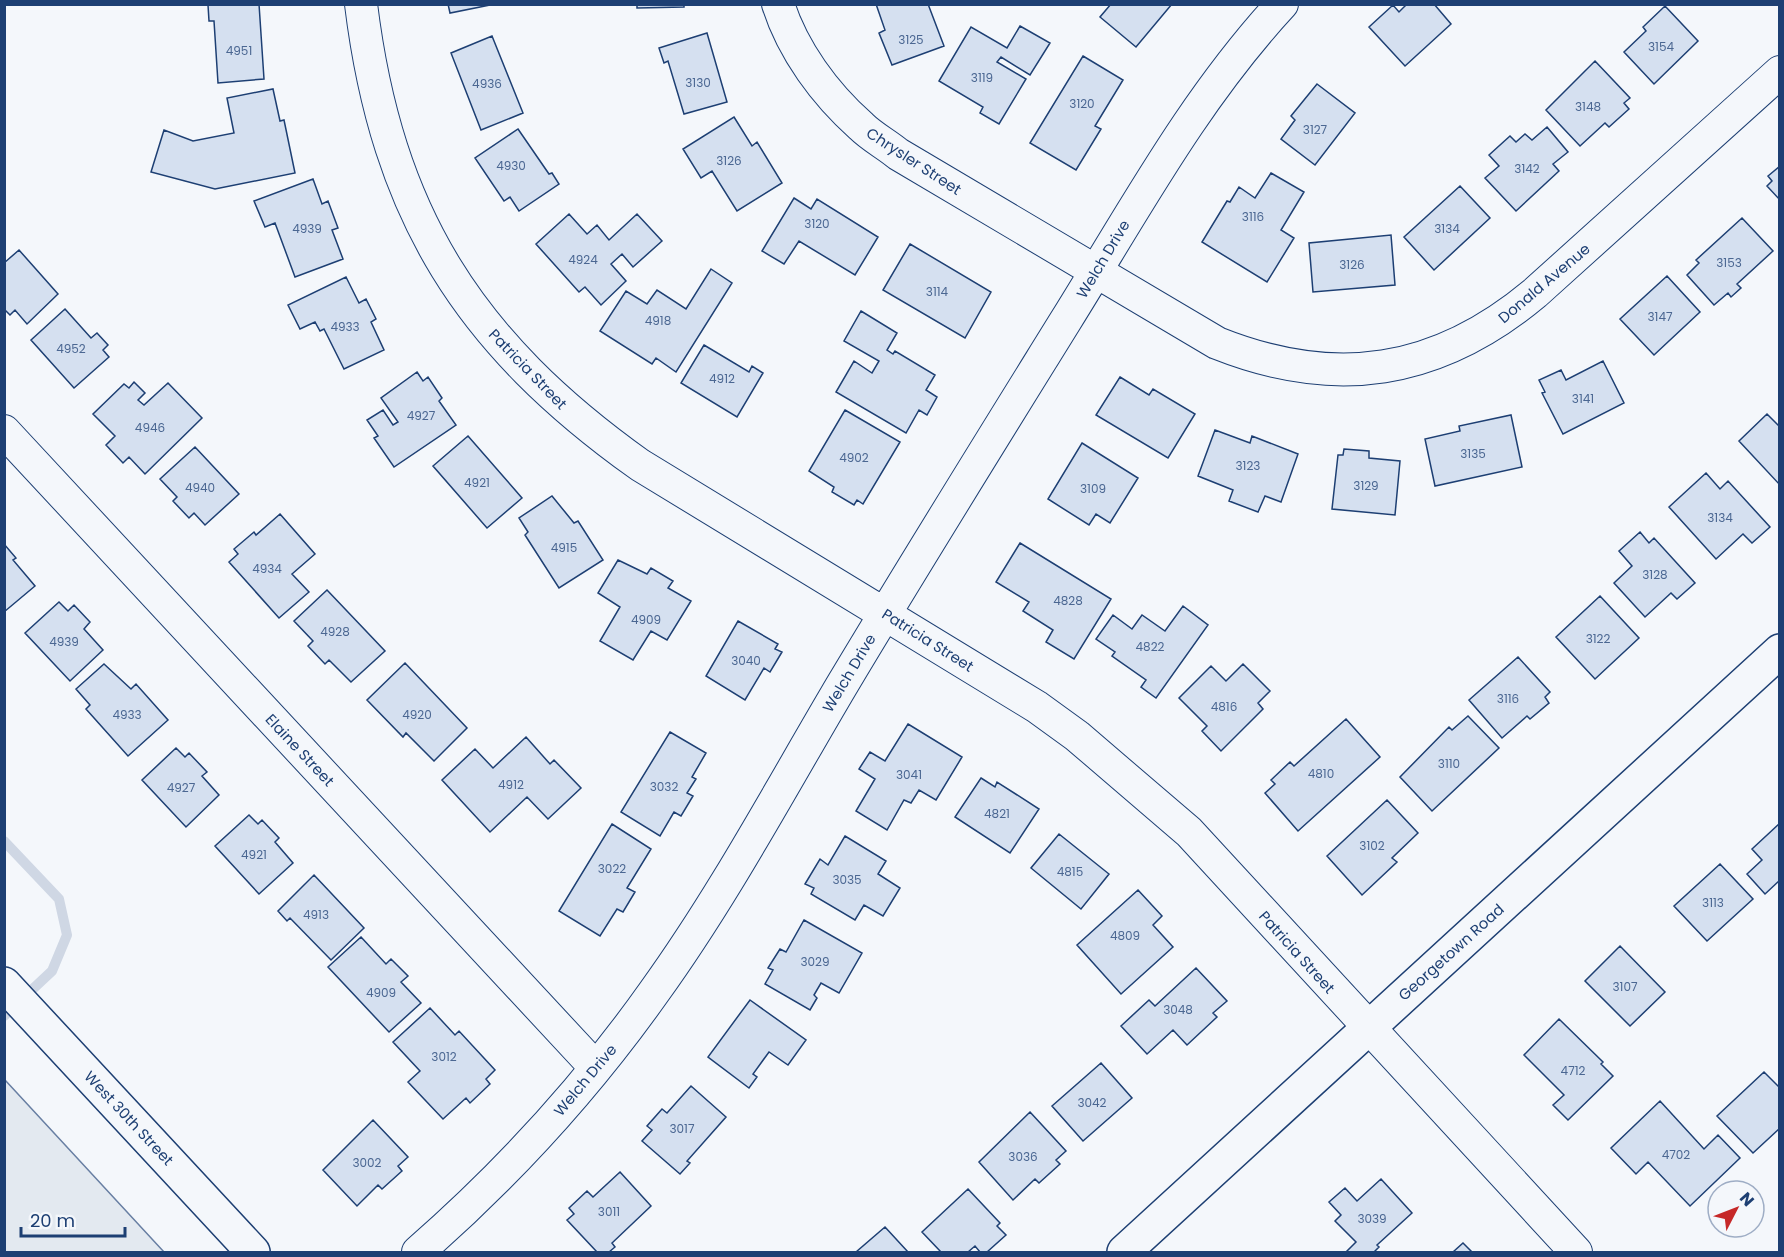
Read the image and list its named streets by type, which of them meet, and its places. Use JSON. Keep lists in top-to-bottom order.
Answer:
{
  "streets": {
    "main road": ["Georgetown Road", "West 30th Street"],
    "street": [
      "Chrysler Street",
      "Welch Drive",
      "Donald Avenue",
      "Patricia Street",
      "Elaine Street"
    ]
  },
  "crossings": [
    ["Chrysler Street", "Welch Drive"],
    ["Chrysler Street", "Donald Avenue"],
    ["Welch Drive", "Donald Avenue"],
    ["Welch Drive", "Patricia Street"],
    ["Welch Drive", "Elaine Street"],
    ["Patricia Street", "Georgetown Road"]
  ],
  "house_numbers": [
    "3125",
    "3154",
    "4951",
    "3119",
    "3130",
    "4936",
    "3120",
    "3148",
    "3127",
    "3126",
    "4930",
    "3142",
    "3116",
    "3120",
    "4939",
    "3134",
    "4924",
    "3153",
    "3126",
    "3114",
    "3147",
    "4918",
    "4933",
    "4952",
    "4912",
    "3141",
    "4927",
    "4946",
    "3135",
    "4902",
    "3123",
    "4921",
    "3129",
    "4940",
    "3109",
    "3134",
    "4915",
    "4934",
    "3128",
    "4828",
    "4909",
    "4928",
    "3122",
    "4939",
    "4822",
    "3040",
    "3116",
    "4816",
    "4933",
    "4920",
    "3110",
    "4810",
    "3041",
    "4912",
    "3032",
    "4927",
    "4821",
    "3102",
    "4921",
    "3022",
    "4815",
    "3035",
    "3113",
    "4913",
    "4809",
    "3029",
    "3107",
    "4909",
    "3048",
    "3012",
    "4712",
    "3042",
    "3017",
    "4702",
    "3036",
    "3002",
    "3011",
    "3039"
  ],
  "scale_bar": "20 m",
  "north": "top right"
}
